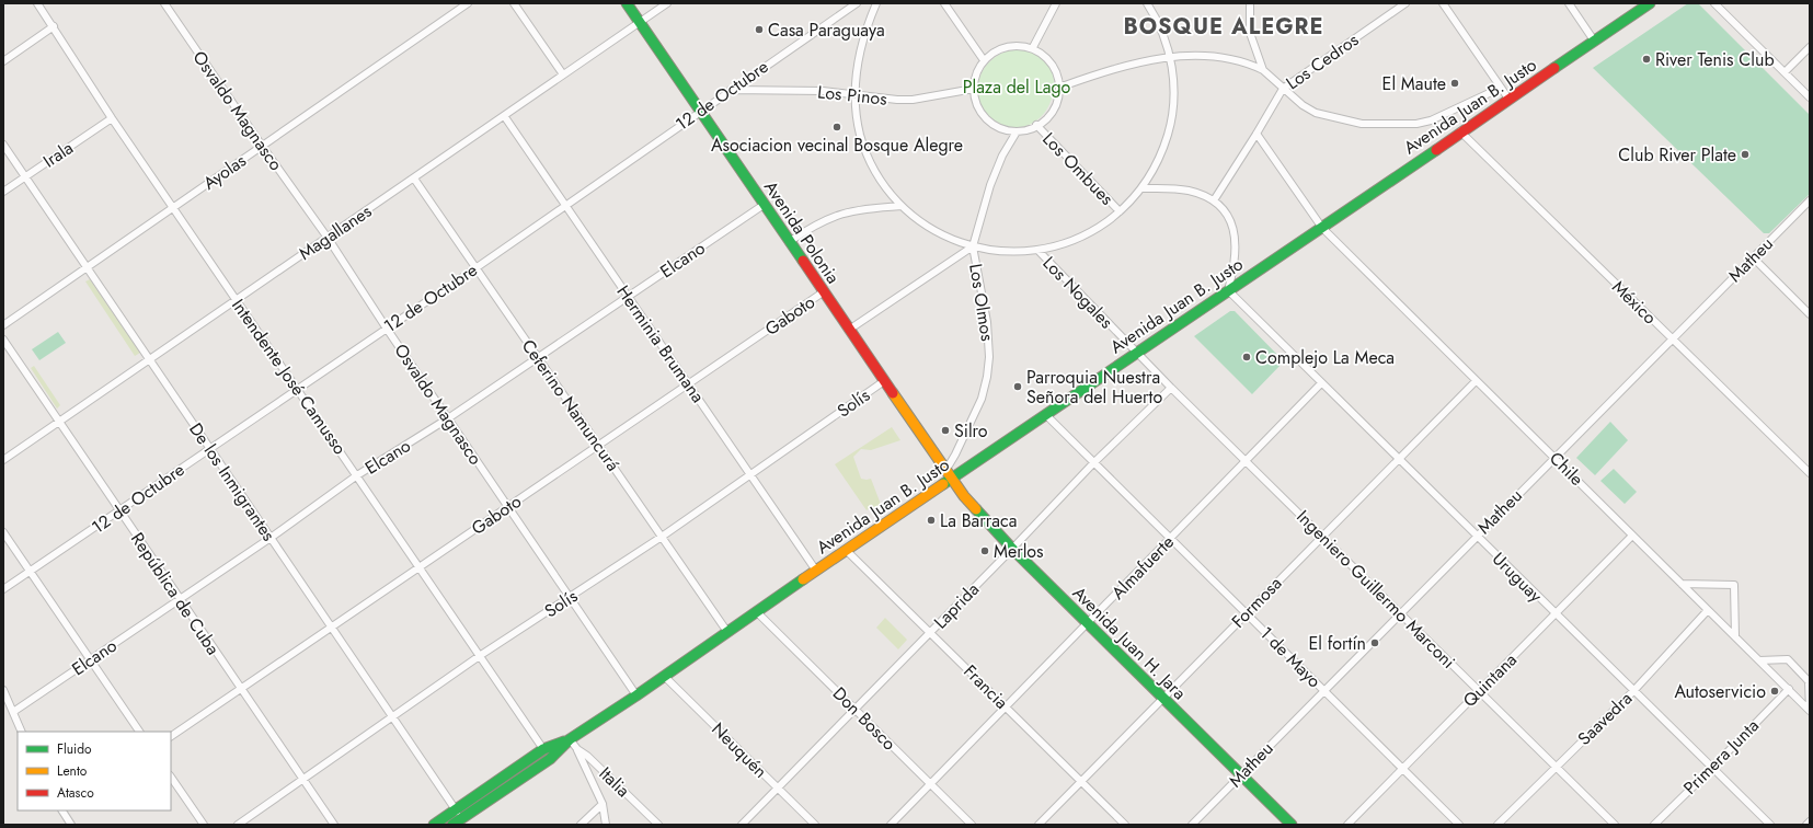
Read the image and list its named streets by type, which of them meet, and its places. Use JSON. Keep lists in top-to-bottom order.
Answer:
{
  "streets": {
    "main road": ["Avenida Juan B. Justo", "Avenida Polonia", "Avenida Juan H. Jara"],
    "street": [
      "Los Cedros",
      "12 de Octubre",
      "Los Pinos",
      "Osvaldo Magnasco",
      "Irala",
      "Los Ombues",
      "Ayolas",
      "Magallanes",
      "Elcano",
      "Matheu",
      "Los Nogales",
      "Los Olmos",
      "México",
      "Gaboto",
      "Herminia Brumana",
      "Intendente José Camusso",
      "Solís",
      "Ceferino Namuncurá",
      "Chile",
      "De los Inmigrantes",
      "Almafuerte",
      "Uruguay",
      "Ingeniero Guillermo Marconi",
      "República de Cuba",
      "Formosa",
      "Laprida",
      "1 de Mayo",
      "Quintana",
      "Francia",
      "Don Bosco",
      "Saavedra",
      "Neuquén",
      "Primera Junta",
      "Italia"
    ]
  },
  "crossings": [
    ["Los Cedros", "Chile"],
    ["12 de Octubre", "Los Pinos"],
    ["12 de Octubre", "Osvaldo Magnasco"],
    ["12 de Octubre", "Avenida Polonia"],
    ["12 de Octubre", "Herminia Brumana"],
    ["12 de Octubre", "Intendente José Camusso"],
    ["12 de Octubre", "Ceferino Namuncurá"],
    ["12 de Octubre", "De los Inmigrantes"],
    ["12 de Octubre", "República de Cuba"],
    ["Los Pinos", "Los Ombues"],
    ["Los Pinos", "Los Olmos"],
    ["Avenida Juan B. Justo", "Osvaldo Magnasco"],
    ["Avenida Juan B. Justo", "Avenida Polonia"],
    ["Avenida Juan B. Justo", "Los Nogales"],
    ["Avenida Juan B. Justo", "Los Olmos"],
    ["Avenida Juan B. Justo", "México"],
    ["Avenida Juan B. Justo", "Herminia Brumana"],
    ["Avenida Juan B. Justo", "Intendente José Camusso"],
    ["Avenida Juan B. Justo", "Ceferino Namuncurá"],
    ["Avenida Juan B. Justo", "Chile"],
    ["Avenida Juan B. Justo", "De los Inmigrantes"],
    ["Avenida Juan B. Justo", "Uruguay"],
    ["Avenida Juan B. Justo", "Ingeniero Guillermo Marconi"],
    ["Avenida Juan B. Justo", "Avenida Juan H. Jara"],
    ["Avenida Juan B. Justo", "1 de Mayo"],
    ["Avenida Juan B. Justo", "Francia"],
    ["Avenida Juan B. Justo", "Don Bosco"],
    ["Avenida Juan B. Justo", "Neuquén"],
    ["Avenida Juan B. Justo", "Italia"],
    ["Osvaldo Magnasco", "Ayolas"],
    ["Osvaldo Magnasco", "Magallanes"],
    ["Osvaldo Magnasco", "Elcano"],
    ["Osvaldo Magnasco", "Gaboto"],
    ["Osvaldo Magnasco", "Solís"],
    ["Irala", "Intendente José Camusso"],
    ["Irala", "De los Inmigrantes"],
    ["Los Ombues", "Los Olmos"],
    ["Ayolas", "Intendente José Camusso"],
    ["Ayolas", "De los Inmigrantes"],
    ["Magallanes", "Avenida Polonia"],
    ["Magallanes", "Herminia Brumana"],
    ["Magallanes", "Intendente José Camusso"],
    ["Magallanes", "Ceferino Namuncurá"],
    ["Magallanes", "De los Inmigrantes"],
    ["Magallanes", "República de Cuba"],
    ["Avenida Polonia", "Elcano"],
    ["Avenida Polonia", "Los Olmos"],
    ["Avenida Polonia", "Gaboto"],
    ["Avenida Polonia", "Solís"],
    ["Avenida Polonia", "Avenida Juan H. Jara"],
    ["Elcano", "Herminia Brumana"],
    ["Elcano", "Intendente José Camusso"],
    ["Elcano", "Ceferino Namuncurá"],
    ["Elcano", "De los Inmigrantes"],
    ["Elcano", "República de Cuba"],
    ["Matheu", "México"],
    ["Matheu", "Chile"],
    ["Matheu", "Uruguay"],
    ["Matheu", "Ingeniero Guillermo Marconi"],
    ["Matheu", "Avenida Juan H. Jara"],
    ["Matheu", "1 de Mayo"],
    ["Los Nogales", "Ingeniero Guillermo Marconi"],
    ["Los Olmos", "Avenida Juan H. Jara"],
    ["Gaboto", "Herminia Brumana"],
    ["Gaboto", "Intendente José Camusso"],
    ["Gaboto", "Ceferino Namuncurá"],
    ["Gaboto", "De los Inmigrantes"],
    ["Gaboto", "República de Cuba"],
    ["Herminia Brumana", "Solís"],
    ["Intendente José Camusso", "Solís"],
    ["Solís", "Ceferino Namuncurá"],
    ["Solís", "De los Inmigrantes"],
    ["Solís", "República de Cuba"],
    ["Chile", "Formosa"],
    ["Chile", "Quintana"],
    ["Chile", "Saavedra"],
    ["Chile", "Primera Junta"],
    ["Almafuerte", "Uruguay"],
    ["Almafuerte", "Ingeniero Guillermo Marconi"],
    ["Almafuerte", "Avenida Juan H. Jara"],
    ["Almafuerte", "1 de Mayo"],
    ["Almafuerte", "Francia"],
    ["Almafuerte", "Don Bosco"],
    ["Uruguay", "Formosa"],
    ["Uruguay", "Quintana"],
    ["Uruguay", "Saavedra"],
    ["Uruguay", "Primera Junta"],
    ["Ingeniero Guillermo Marconi", "Formosa"],
    ["Ingeniero Guillermo Marconi", "Laprida"],
    ["Ingeniero Guillermo Marconi", "Quintana"],
    ["Ingeniero Guillermo Marconi", "Saavedra"],
    ["Formosa", "Avenida Juan H. Jara"],
    ["Formosa", "1 de Mayo"],
    ["Formosa", "Francia"],
    ["Laprida", "Avenida Juan H. Jara"],
    ["Laprida", "1 de Mayo"],
    ["Laprida", "Francia"],
    ["Laprida", "Don Bosco"],
    ["Laprida", "Neuquén"],
    ["1 de Mayo", "Quintana"]
  ],
  "districts": ["BOSQUE ALEGRE"],
  "parks": ["Plaza del Lago"],
  "places": [
    "Casa Paraguaya",
    "River Tenis Club",
    "El Maute",
    "Asociacion vecinal Bosque Alegre",
    "Club River Plate",
    "Complejo La Meca",
    "Parroquia Nuestra Señora del Huerto",
    "Silro",
    "La Barraca",
    "Merlos",
    "El fortín",
    "Autoservicio"
  ],
  "legend": ["Fluido", "Lento", "Atasco"]
}
